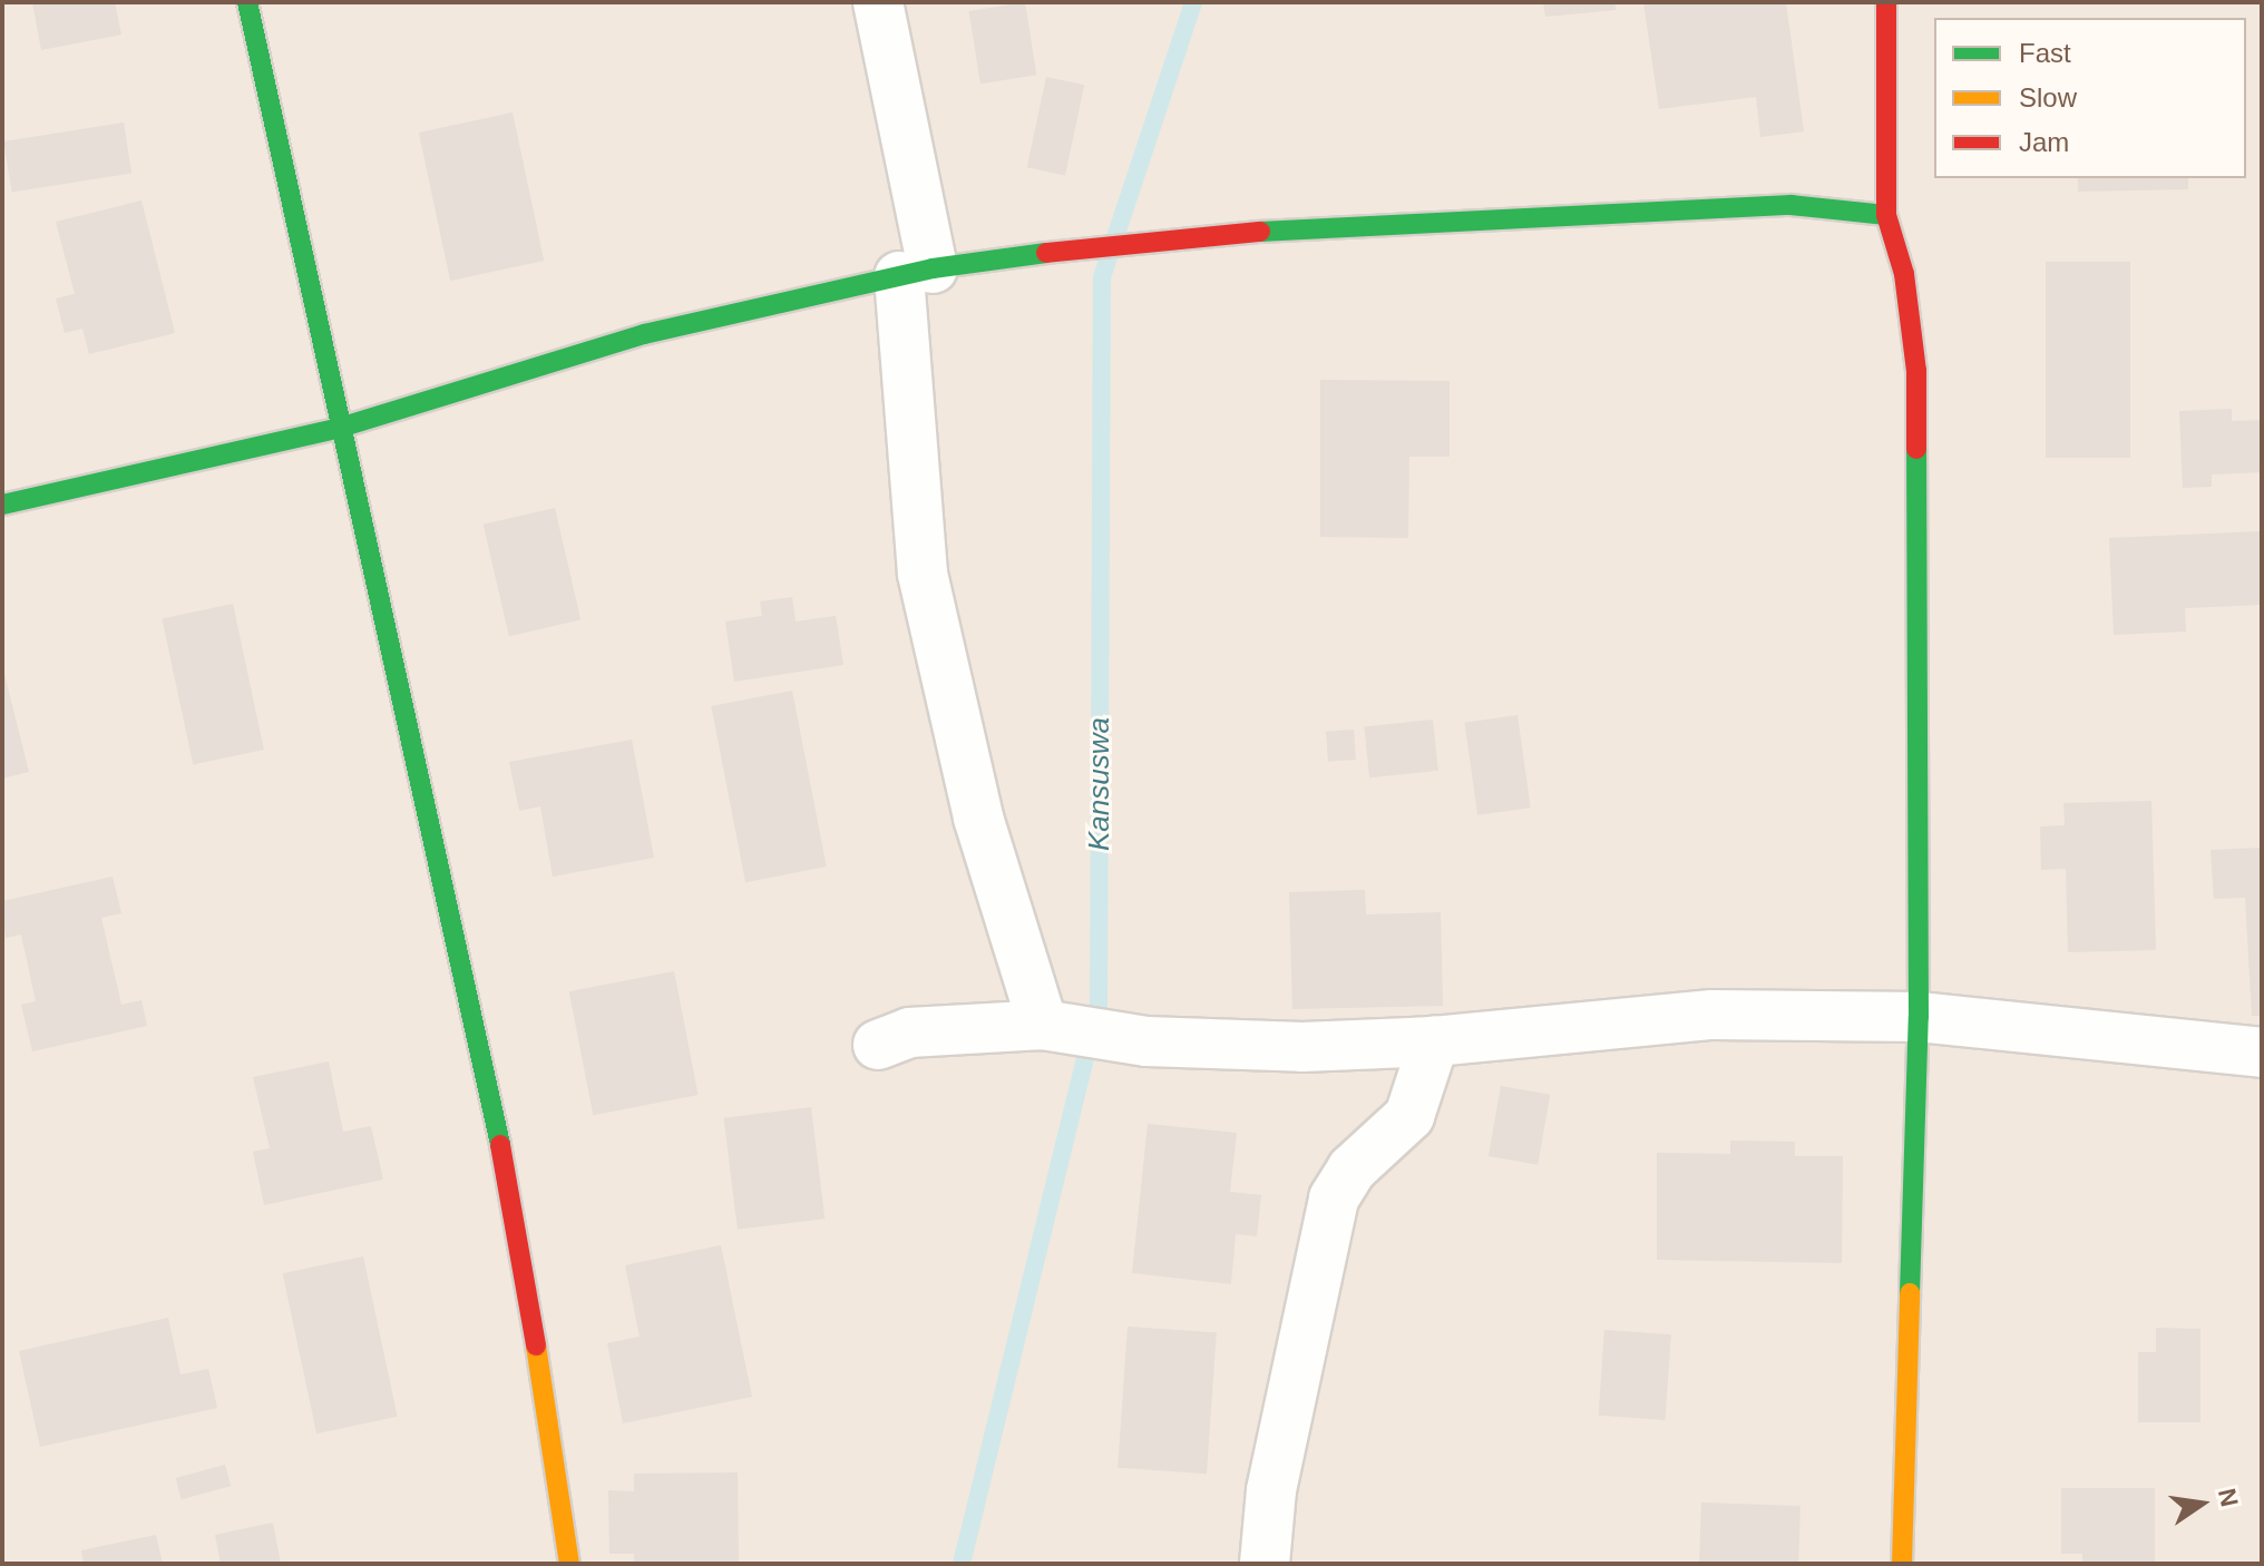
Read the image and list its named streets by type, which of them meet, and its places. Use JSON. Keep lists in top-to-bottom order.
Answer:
{
  "water": ["Kansuswa"],
  "legend": ["Fast", "Slow", "Jam"],
  "north": "right"
}
